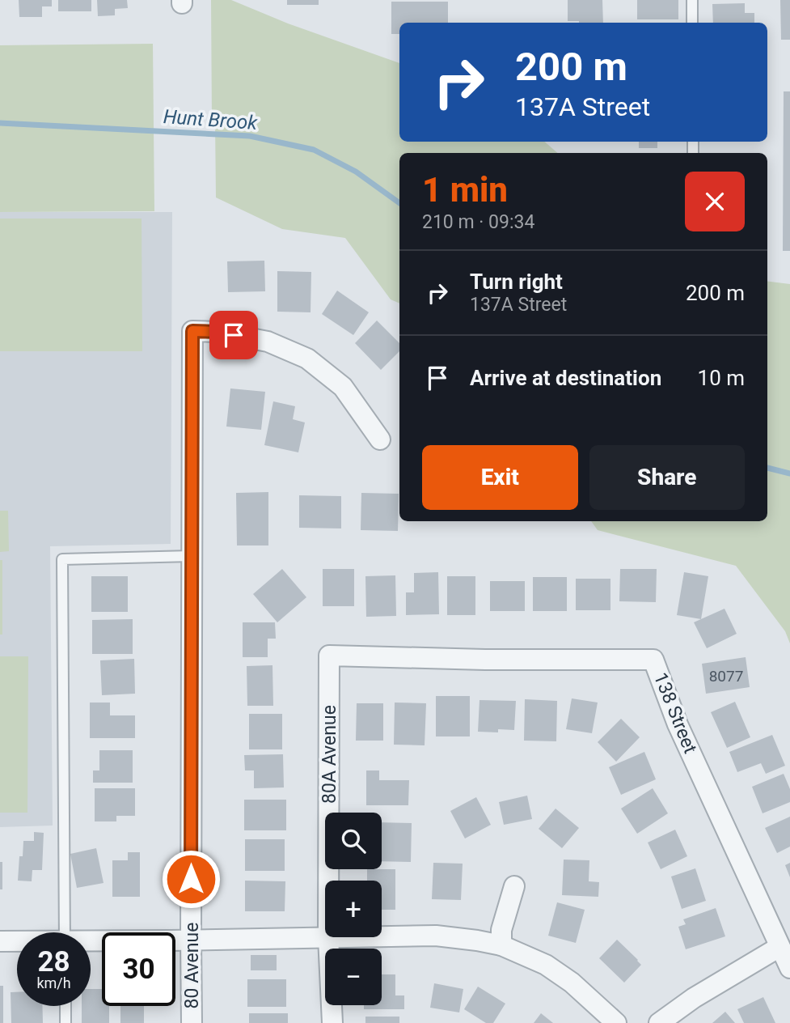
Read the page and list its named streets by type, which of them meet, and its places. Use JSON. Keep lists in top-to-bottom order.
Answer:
{
  "streets": {
    "street": ["138 Street", "80A Avenue", "80 Avenue"]
  },
  "crossings": [
    ["138 Street", "80A Avenue"]
  ],
  "water": ["Hunt Brook"],
  "house_numbers": ["8077"],
  "page": {
    "turn": ["200 m", "137A Street"],
    "heading": ["1 min", "210 m · 09:34"],
    "list": [
      {
        "name": "Turn right",
        "note": "137A Street",
        "value": "200 m"
      },
      {
        "name": "Arrive at destination",
        "value": "10 m"
      }
    ],
    "buttons": ["Exit", "Share"],
    "map_buttons": ["+", "−"],
    "speed": "28 km/h",
    "limit": "30"
  }
}
